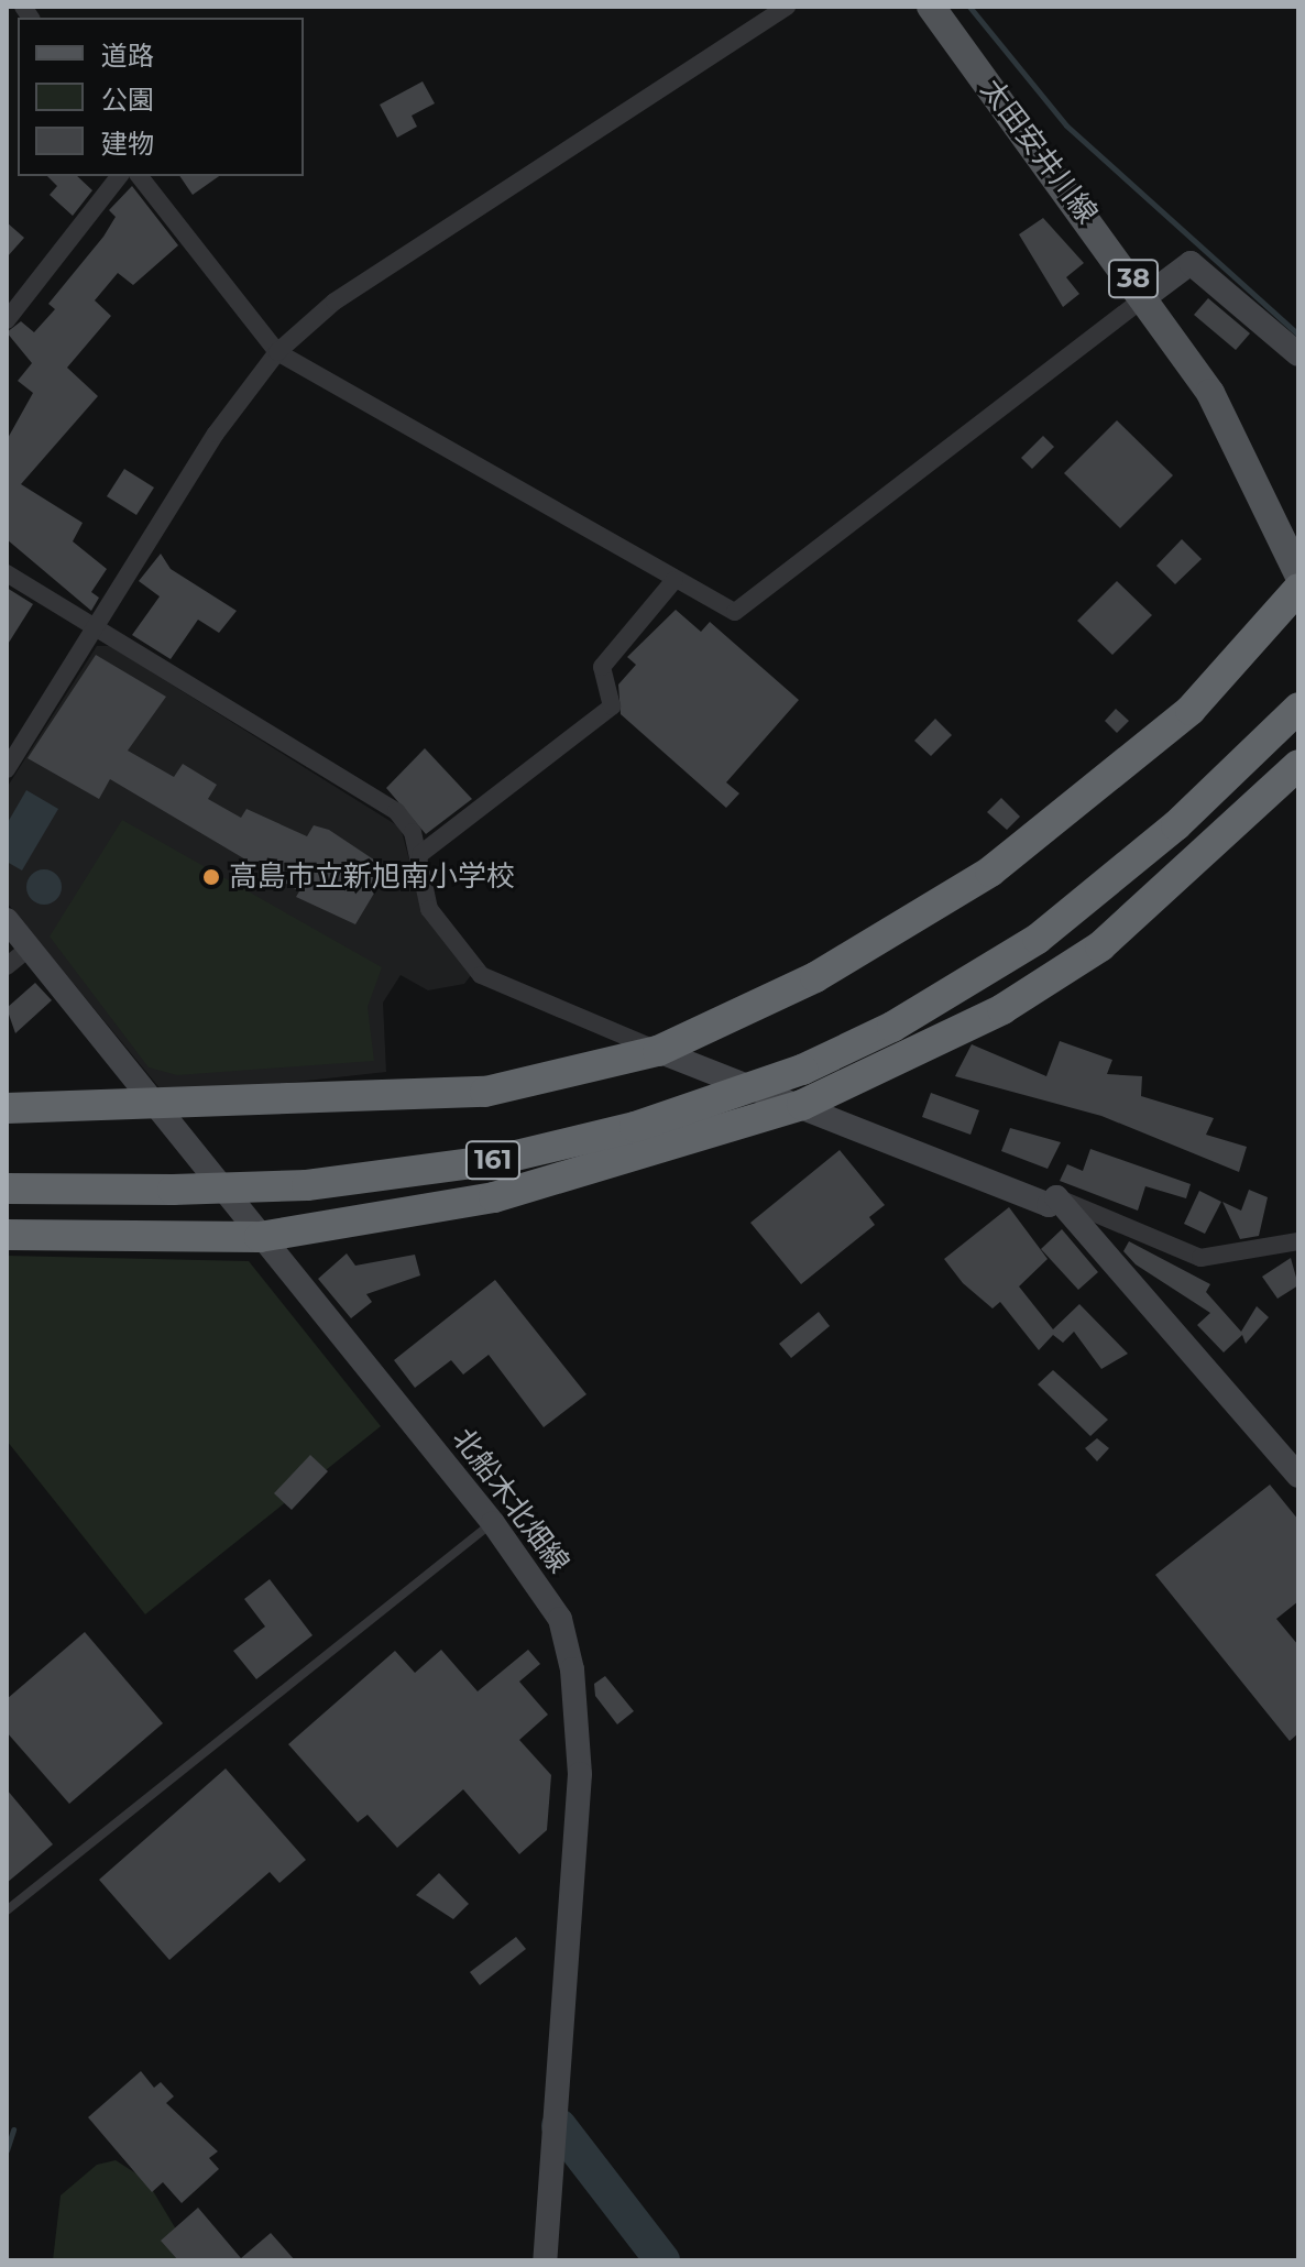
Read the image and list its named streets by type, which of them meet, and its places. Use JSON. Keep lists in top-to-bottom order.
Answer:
{
  "streets": {
    "highway": ["161"],
    "main road": ["太田安井川線", "38", "北船木北畑線"]
  },
  "places": ["高島市立新旭南小学校"],
  "legend": ["道路", "公園", "建物"]
}
